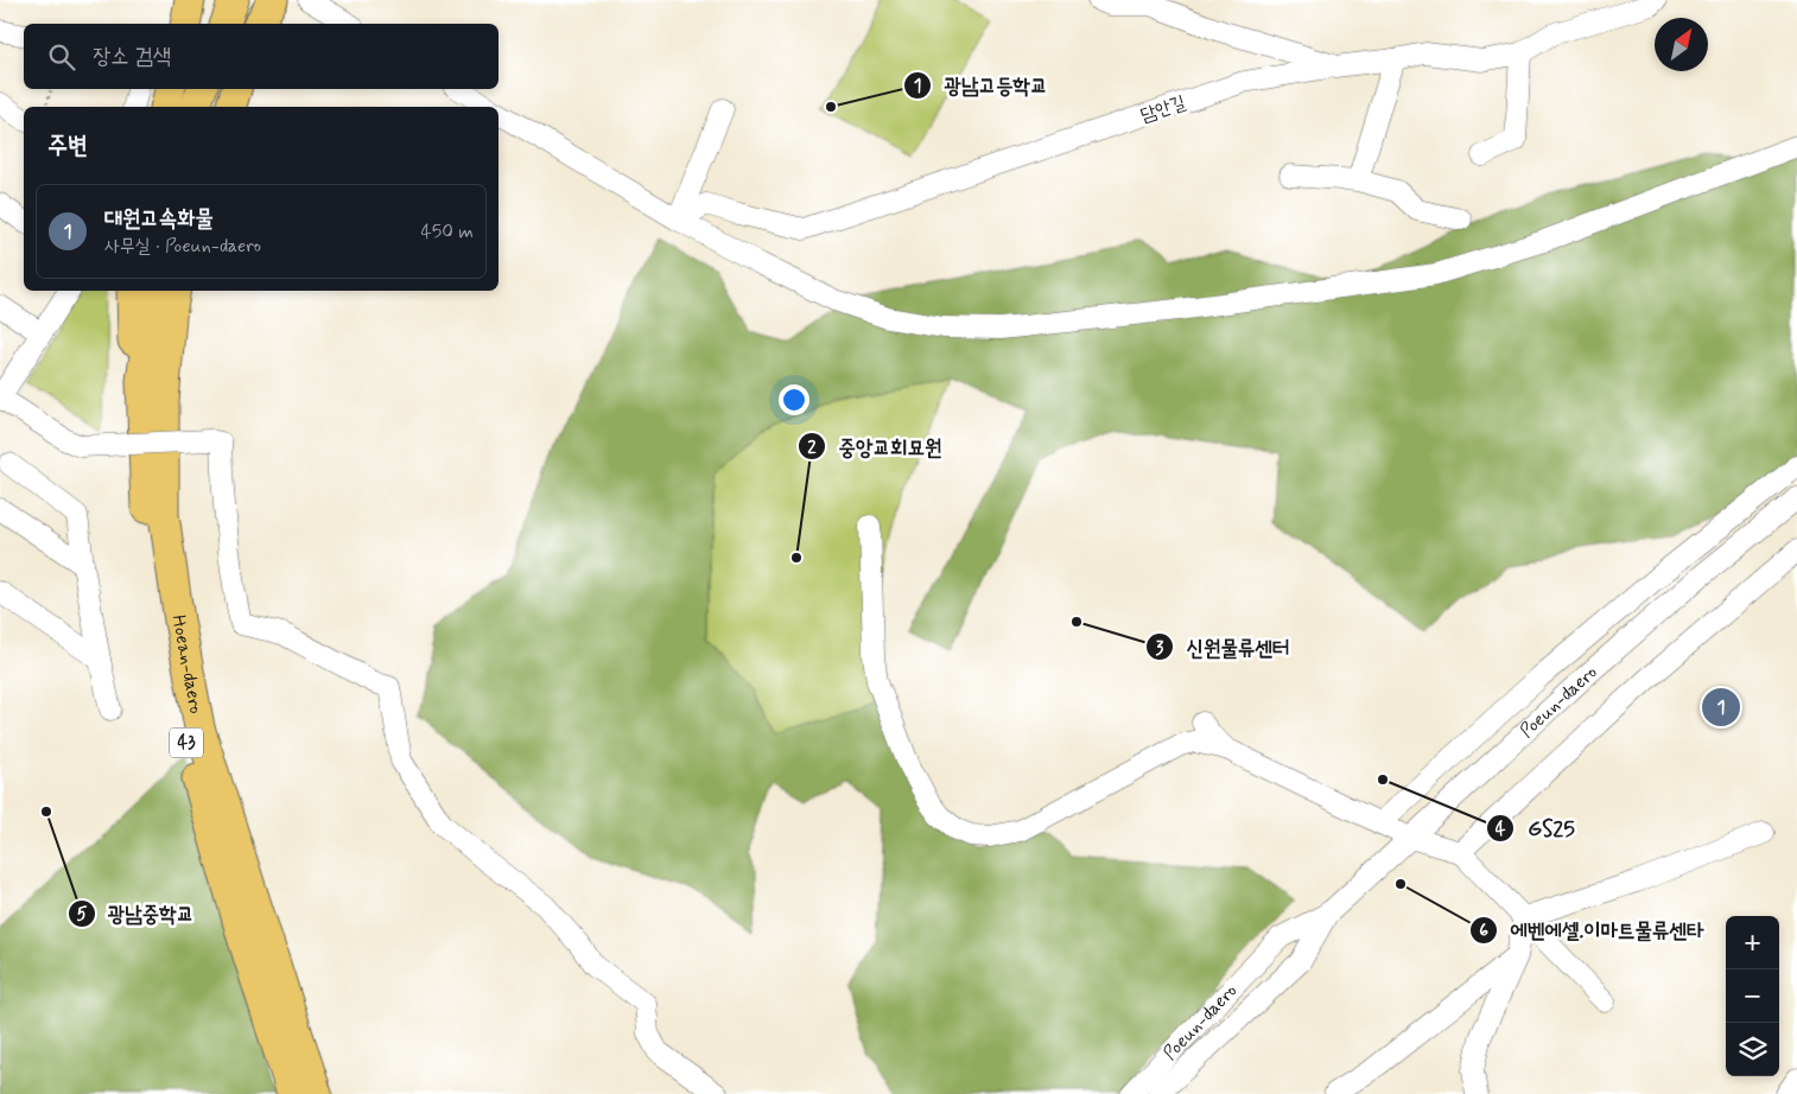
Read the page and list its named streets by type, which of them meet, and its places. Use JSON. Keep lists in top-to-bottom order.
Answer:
{
  "streets": {
    "highway": ["Hoean-daero", "43"],
    "street": ["담안길", "Poeun-daero"]
  },
  "places": [
    "광남고등학교",
    "중앙교회묘원",
    "신원물류센터",
    "GS25",
    "광남중학교",
    "에벤에셀.이마트물류센타"
  ],
  "north": "top right",
  "page": {
    "search": "장소 검색",
    "heading": "주변",
    "list": [
      {
        "mark": "1",
        "name": "대원고속화물",
        "note": "사무실 · Poeun-daero",
        "value": "450 m"
      }
    ],
    "pins": "1",
    "map_buttons": ["+", "−"]
  }
}
